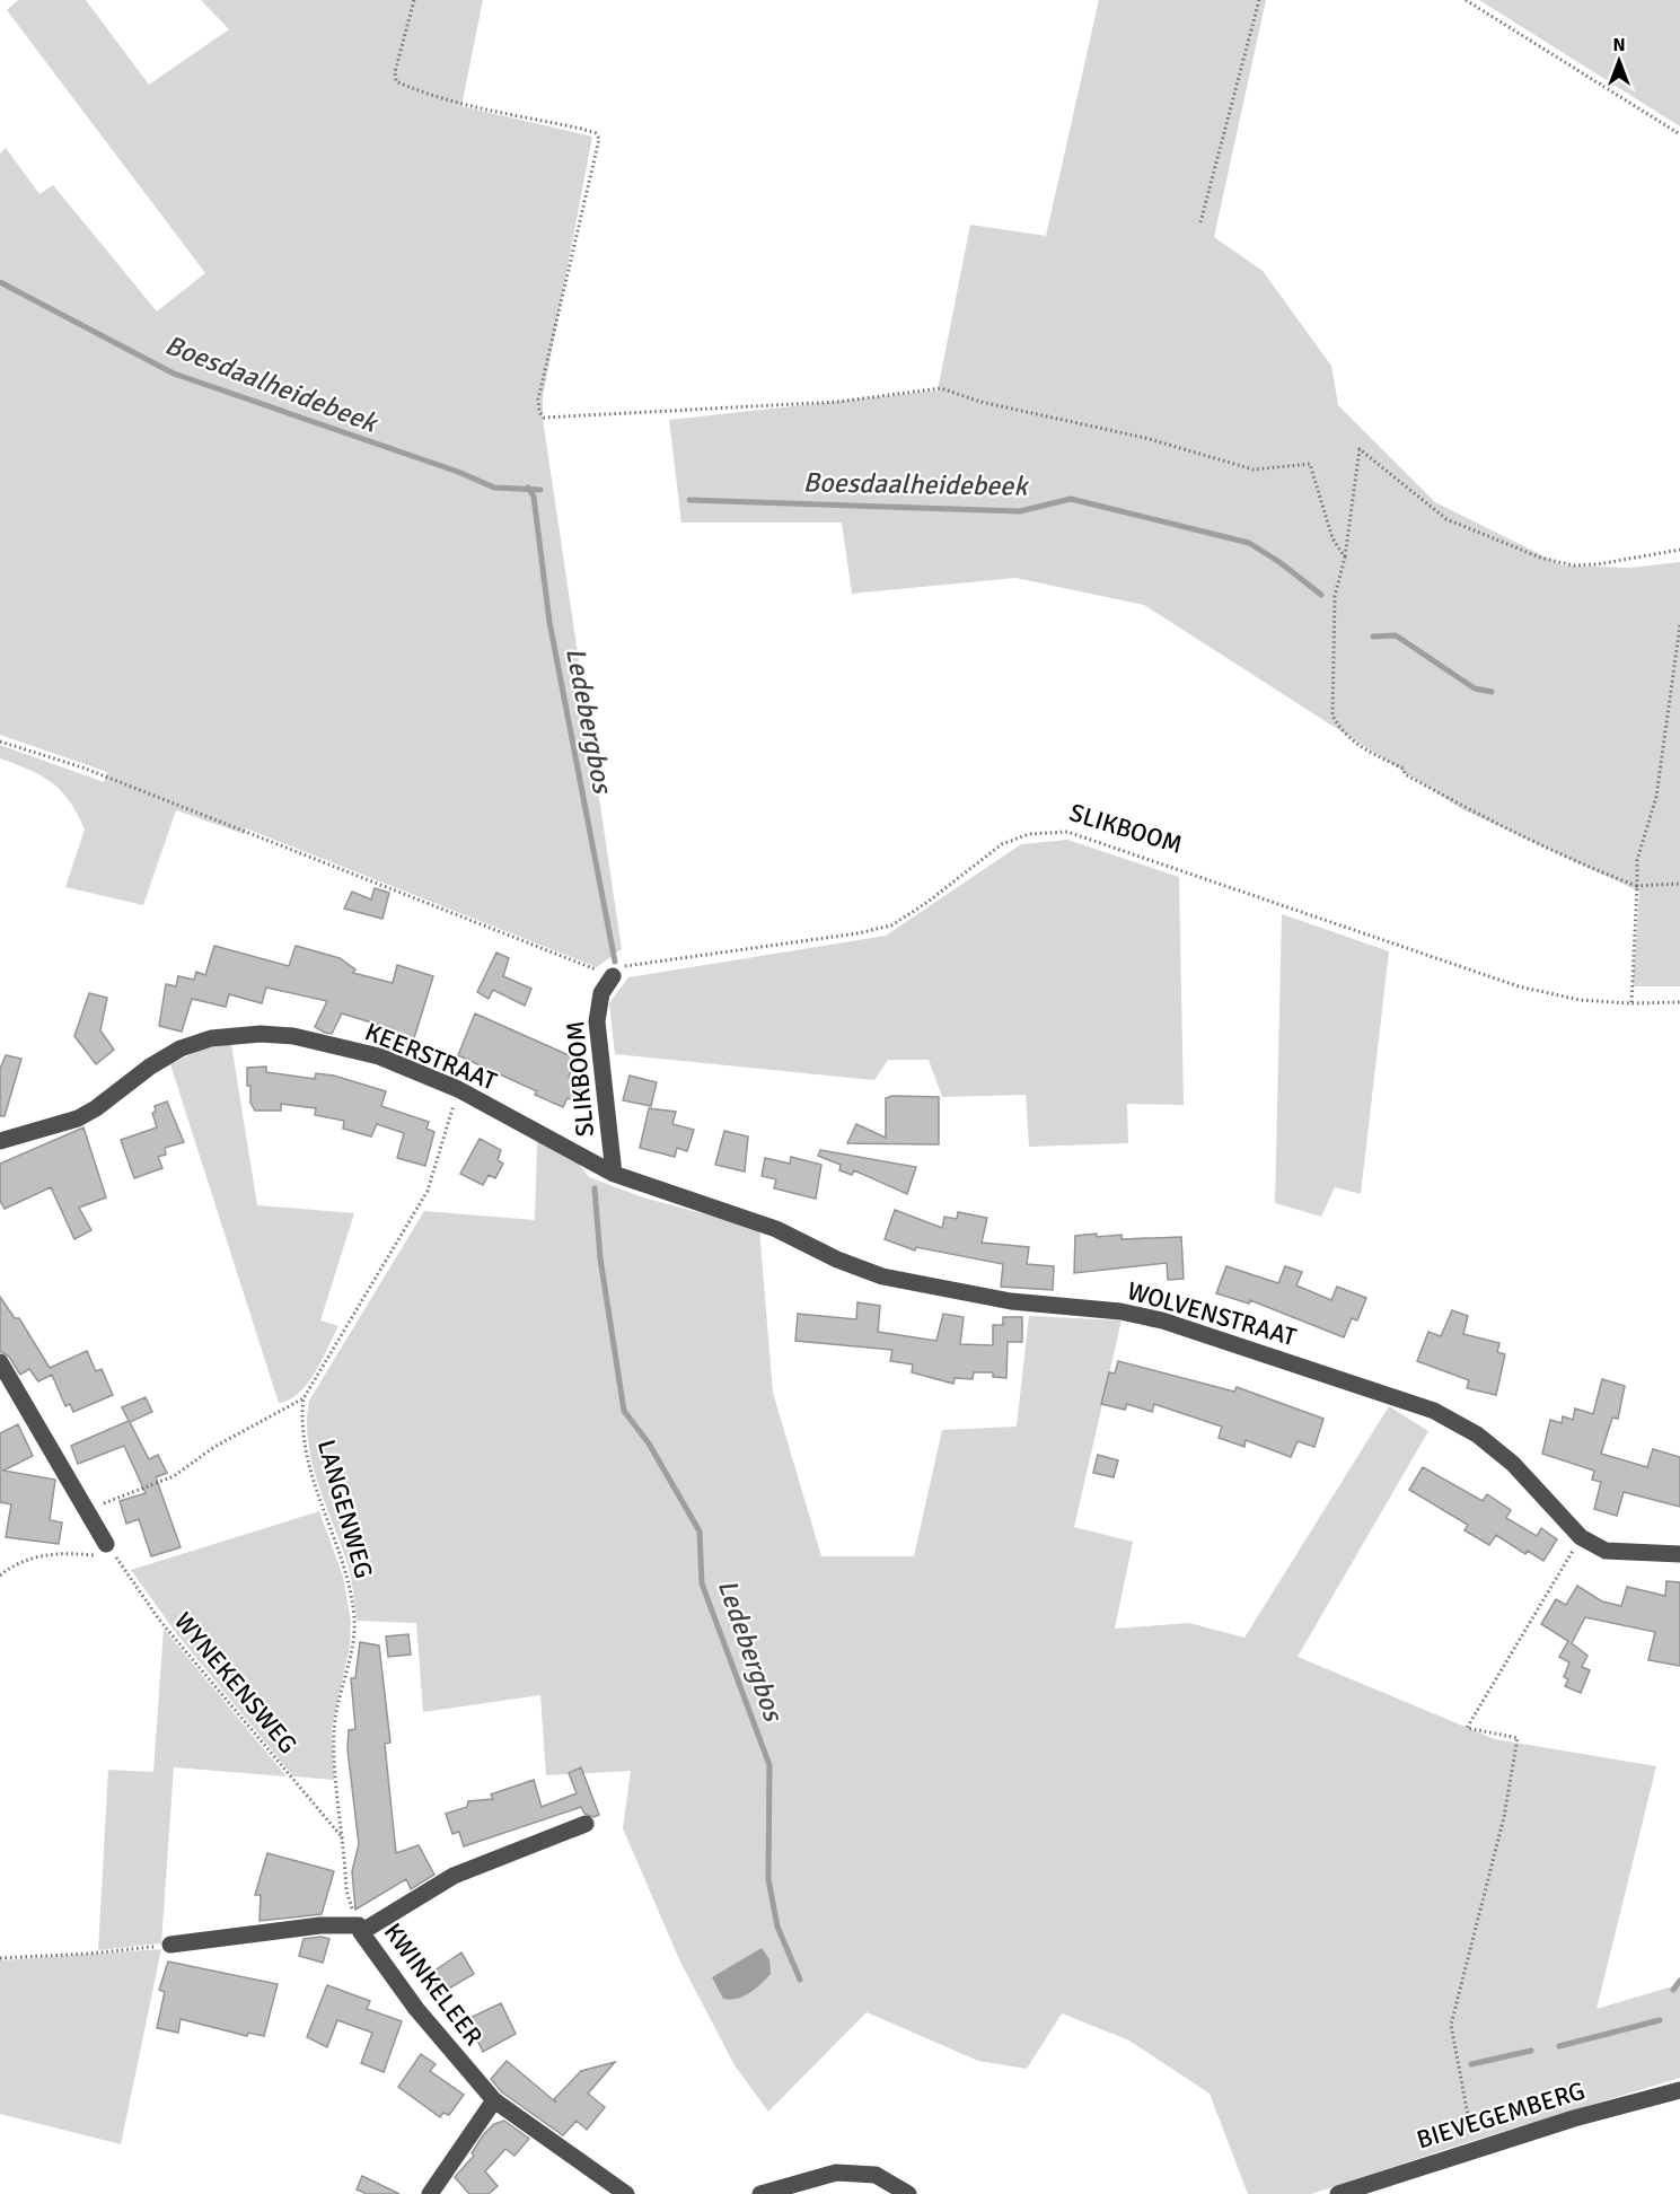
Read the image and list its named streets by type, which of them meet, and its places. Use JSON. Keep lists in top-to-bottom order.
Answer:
{
  "streets": {
    "street": [
      "SLIKBOOM",
      "KEERSTRAAT",
      "WOLVENSTRAAT",
      "KWINKELEER",
      "BIEVEGEMBERG"
    ],
    "path": ["LANGENWEG", "WYNEKENSWEG"]
  },
  "crossings": [
    ["SLIKBOOM", "KEERSTRAAT"],
    ["KEERSTRAAT", "WOLVENSTRAAT"],
    ["LANGENWEG", "WYNEKENSWEG"],
    ["LANGENWEG", "KWINKELEER"]
  ],
  "water": ["Boesdaalheidebeek", "Ledebergbos"],
  "north": "top"
}
